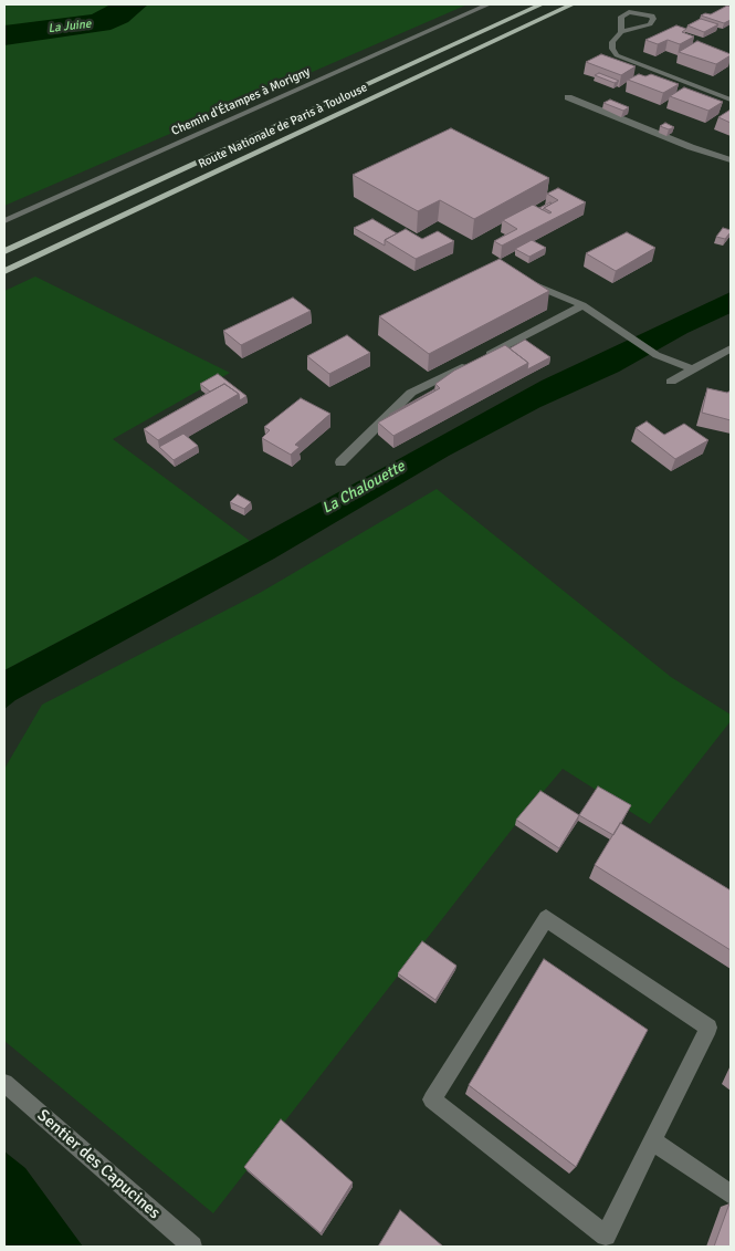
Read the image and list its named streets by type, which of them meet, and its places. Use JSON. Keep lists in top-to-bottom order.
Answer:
{
  "streets": {
    "main road": ["Route Nationale de Paris à Toulouse"],
    "street": ["Chemin d'Étampes à Morigny", "Sentier des Capucines"]
  },
  "water": ["La Juine", "La Chalouette"]
}
